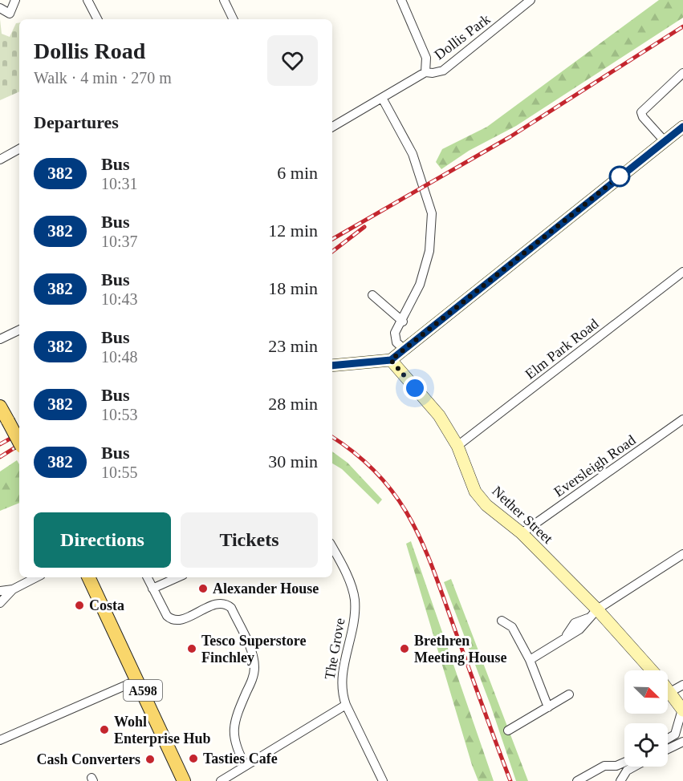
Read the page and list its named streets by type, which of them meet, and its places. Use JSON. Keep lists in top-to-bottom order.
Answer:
{
  "streets": {
    "main road": ["A598"],
    "street": [
      "Dollis Park",
      "Elm Park Road",
      "Eversleigh Road",
      "Nether Street",
      "The Grove"
    ]
  },
  "crossings": [
    ["Elm Park Road", "Nether Street"],
    ["Eversleigh Road", "Nether Street"]
  ],
  "places": [
    "Alexander House",
    "Costa",
    "Tesco Superstore Finchley",
    "Brethren Meeting House",
    "Wohl Enterprise Hub",
    "Tasties Cafe",
    "Cash Converters"
  ],
  "lines": ["bus line 382"],
  "north": "bottom right",
  "page": {
    "heading": [
      ["Dollis Road", "Walk · 4 min · 270 m"],
      "Departures"
    ],
    "list": [
      {
        "mark": "382",
        "name": "Bus",
        "note": "10:31",
        "value": "6 min"
      },
      {
        "mark": "382",
        "name": "Bus",
        "note": "10:37",
        "value": "12 min"
      },
      {
        "mark": "382",
        "name": "Bus",
        "note": "10:43",
        "value": "18 min"
      },
      {
        "mark": "382",
        "name": "Bus",
        "note": "10:48",
        "value": "23 min"
      },
      {
        "mark": "382",
        "name": "Bus",
        "note": "10:53",
        "value": "28 min"
      },
      {
        "mark": "382",
        "name": "Bus",
        "note": "10:55",
        "value": "30 min"
      }
    ],
    "buttons": ["Directions", "Tickets"]
  }
}
